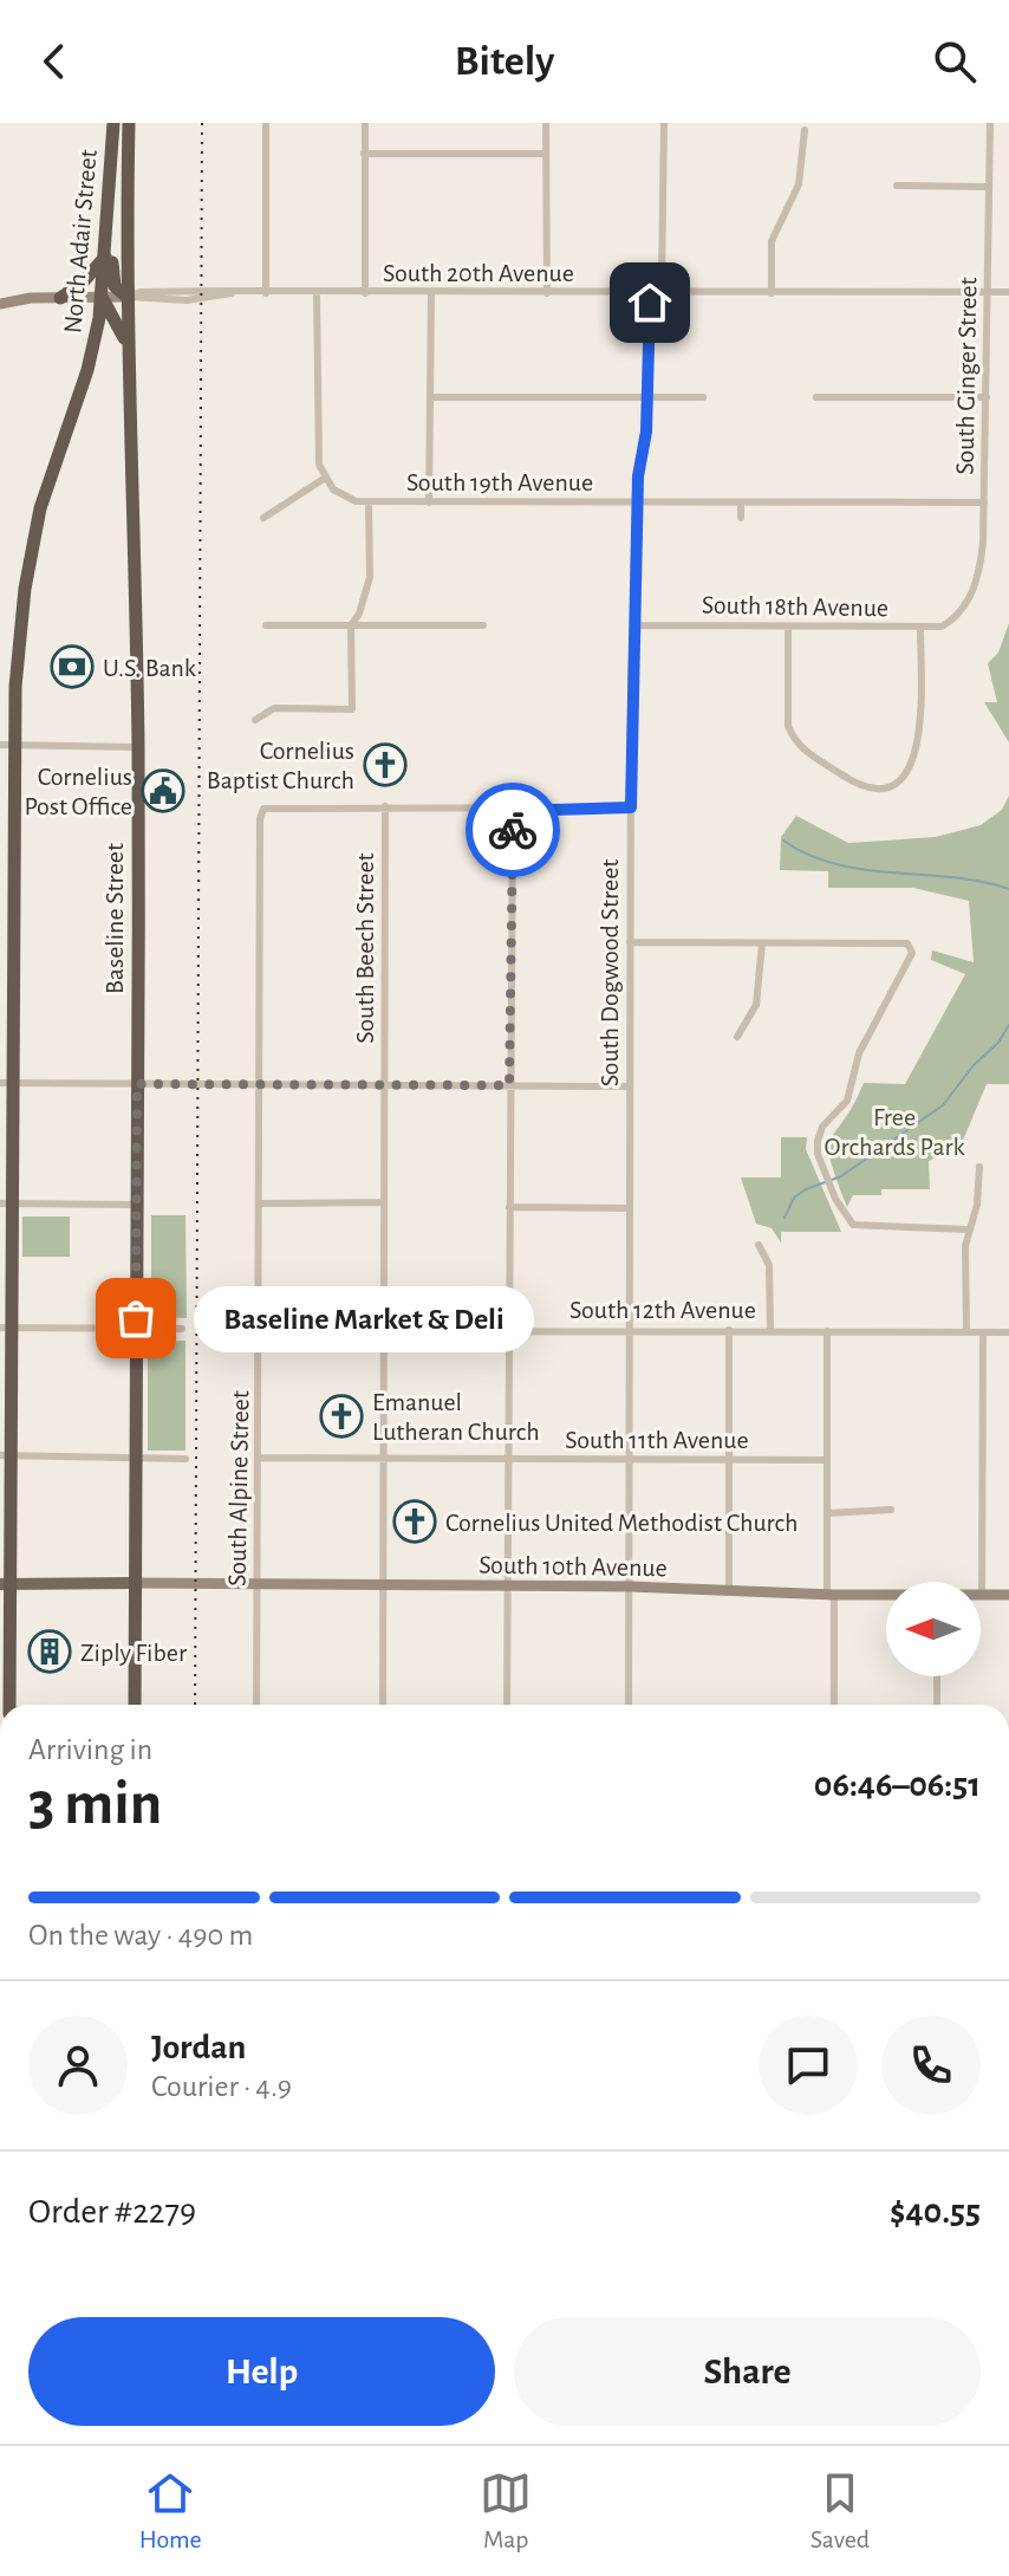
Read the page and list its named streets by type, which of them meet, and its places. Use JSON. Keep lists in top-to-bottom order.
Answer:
{
  "streets": {
    "highway": ["North Adair Street", "Baseline Street"],
    "main road": ["South 10th Avenue"],
    "street": [
      "South 20th Avenue",
      "South Ginger Street",
      "South 19th Avenue",
      "South 18th Avenue",
      "South Beech Street",
      "South Dogwood Street",
      "South 12th Avenue",
      "South 11th Avenue",
      "South Alpine Street"
    ]
  },
  "crossings": [
    ["South 20th Avenue", "South Ginger Street"],
    ["South 20th Avenue", "Baseline Street"],
    ["South 20th Avenue", "South Dogwood Street"],
    ["South Ginger Street", "South 19th Avenue"],
    ["South Ginger Street", "South 18th Avenue"],
    ["South 19th Avenue", "South Dogwood Street"],
    ["South 18th Avenue", "South Dogwood Street"],
    ["Baseline Street", "South 10th Avenue"],
    ["South Beech Street", "South 12th Avenue"],
    ["South Beech Street", "South 11th Avenue"],
    ["South Beech Street", "South Alpine Street"],
    ["South Beech Street", "South 10th Avenue"],
    ["South Dogwood Street", "South 12th Avenue"],
    ["South Dogwood Street", "South 11th Avenue"],
    ["South Dogwood Street", "South 10th Avenue"],
    ["South 12th Avenue", "South Alpine Street"],
    ["South 11th Avenue", "South Alpine Street"],
    ["South Alpine Street", "South 10th Avenue"]
  ],
  "parks": ["Free Orchards Park"],
  "places": {
    "bank": ["U.S. Bank"],
    "church": ["Cornelius Baptist Church", "Emanuel Lutheran Church", "Cornelius United Methodist Church"],
    "public building": ["Cornelius Post Office"],
    "other": ["Baseline Market & Deli"],
    "building": ["Ziply Fiber"]
  },
  "north": "left",
  "page": {
    "header": "Bitely",
    "bubble": "Baseline Market & Deli",
    "heading": ["3 min", "Arriving in", "06:46–06:51"],
    "panel": [
      "Jordan",
      "Courier · 4.9",
      "Order #2279",
      "$40.55"
    ],
    "bar": "On the way · 490 m",
    "buttons": ["Help", "Share"],
    "tabs": ["Home", "Map", "Saved"]
  }
}
